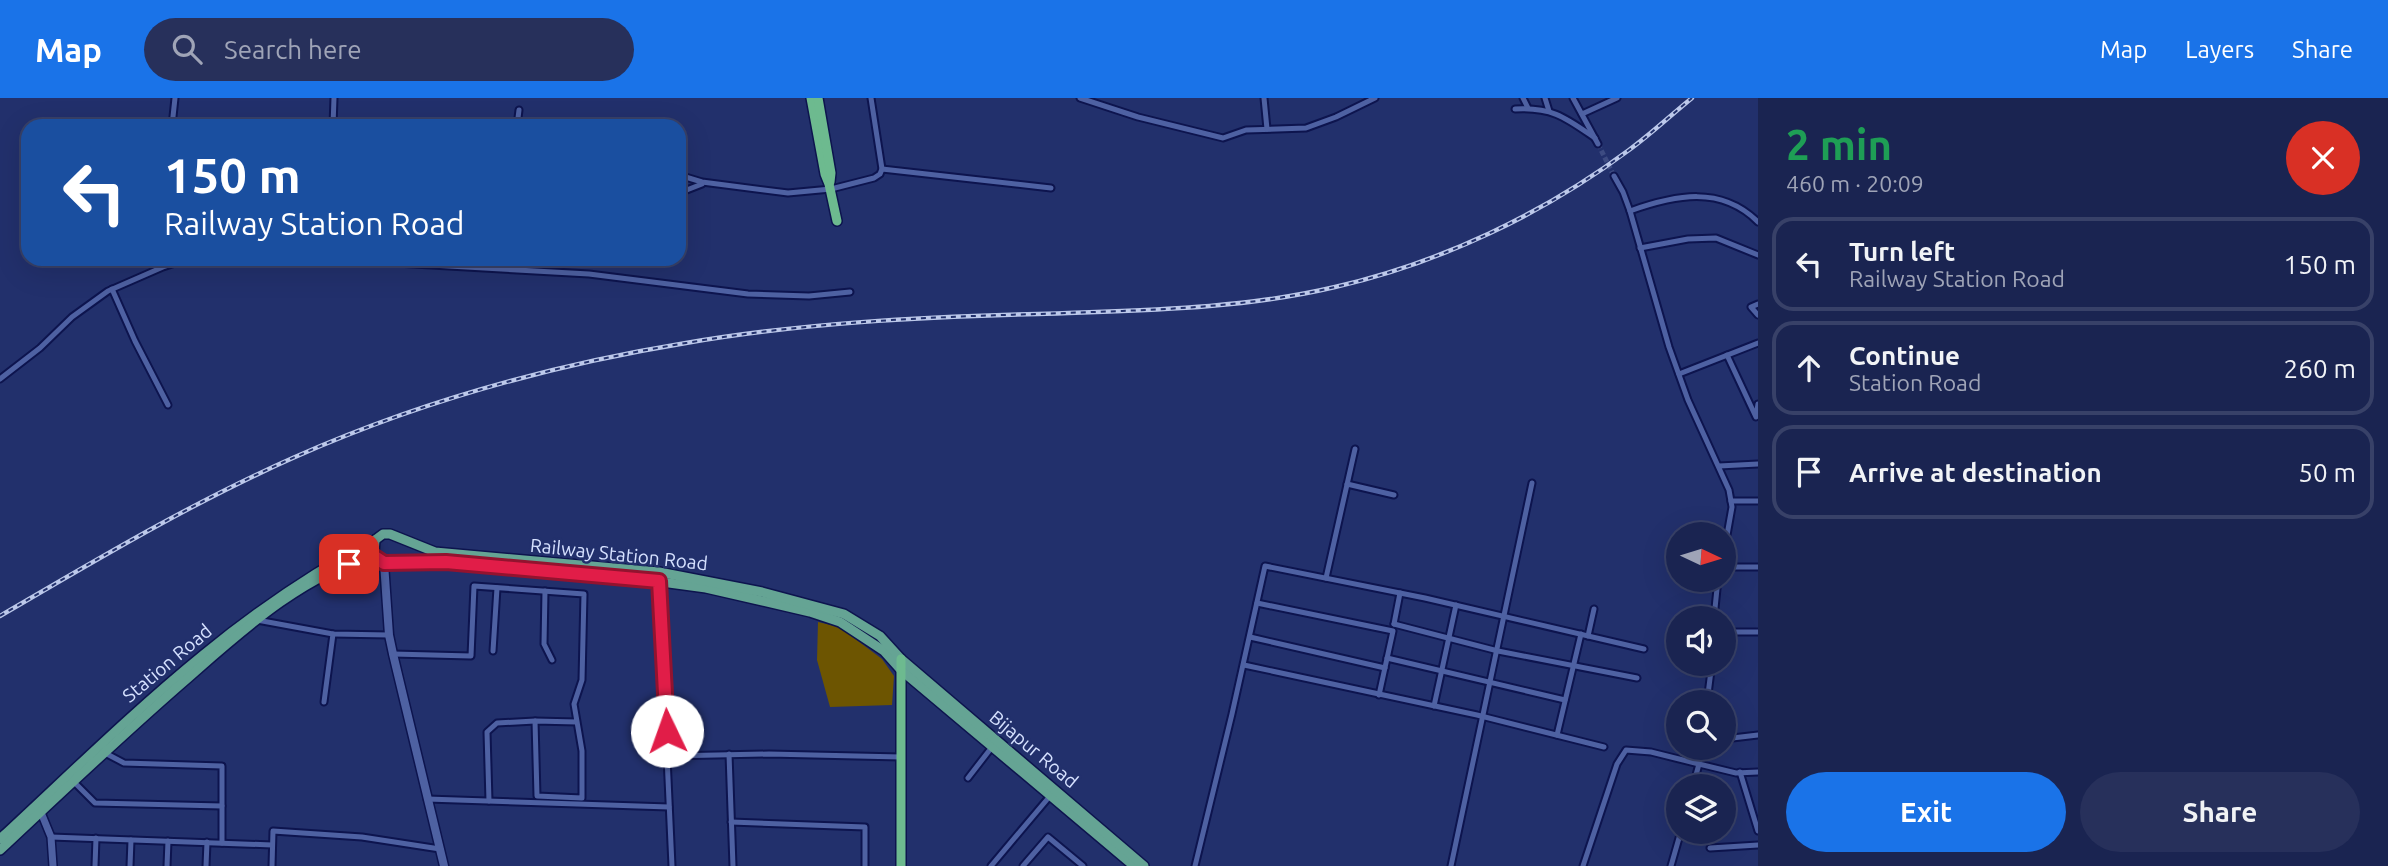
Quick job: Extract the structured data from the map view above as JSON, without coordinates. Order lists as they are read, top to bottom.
{
  "streets": {
    "main road": ["Railway Station Road", "Station Road", "Bijapur Road"]
  },
  "crossings": [
    ["Railway Station Road", "Station Road"],
    ["Railway Station Road", "Bijapur Road"]
  ],
  "north": "right",
  "page": {
    "header": "Map",
    "search": "Search here",
    "nav": ["Map", "Layers", "Share"],
    "heading": ["2 min", "460 m · 20:09"],
    "turn": ["150 m", "Railway Station Road"],
    "list": [
      {
        "name": "Turn left",
        "note": "Railway Station Road",
        "value": "150 m"
      },
      {
        "name": "Continue",
        "note": "Station Road",
        "value": "260 m"
      },
      {
        "name": "Arrive at destination",
        "value": "50 m"
      }
    ],
    "buttons": ["Exit", "Share"]
  }
}
